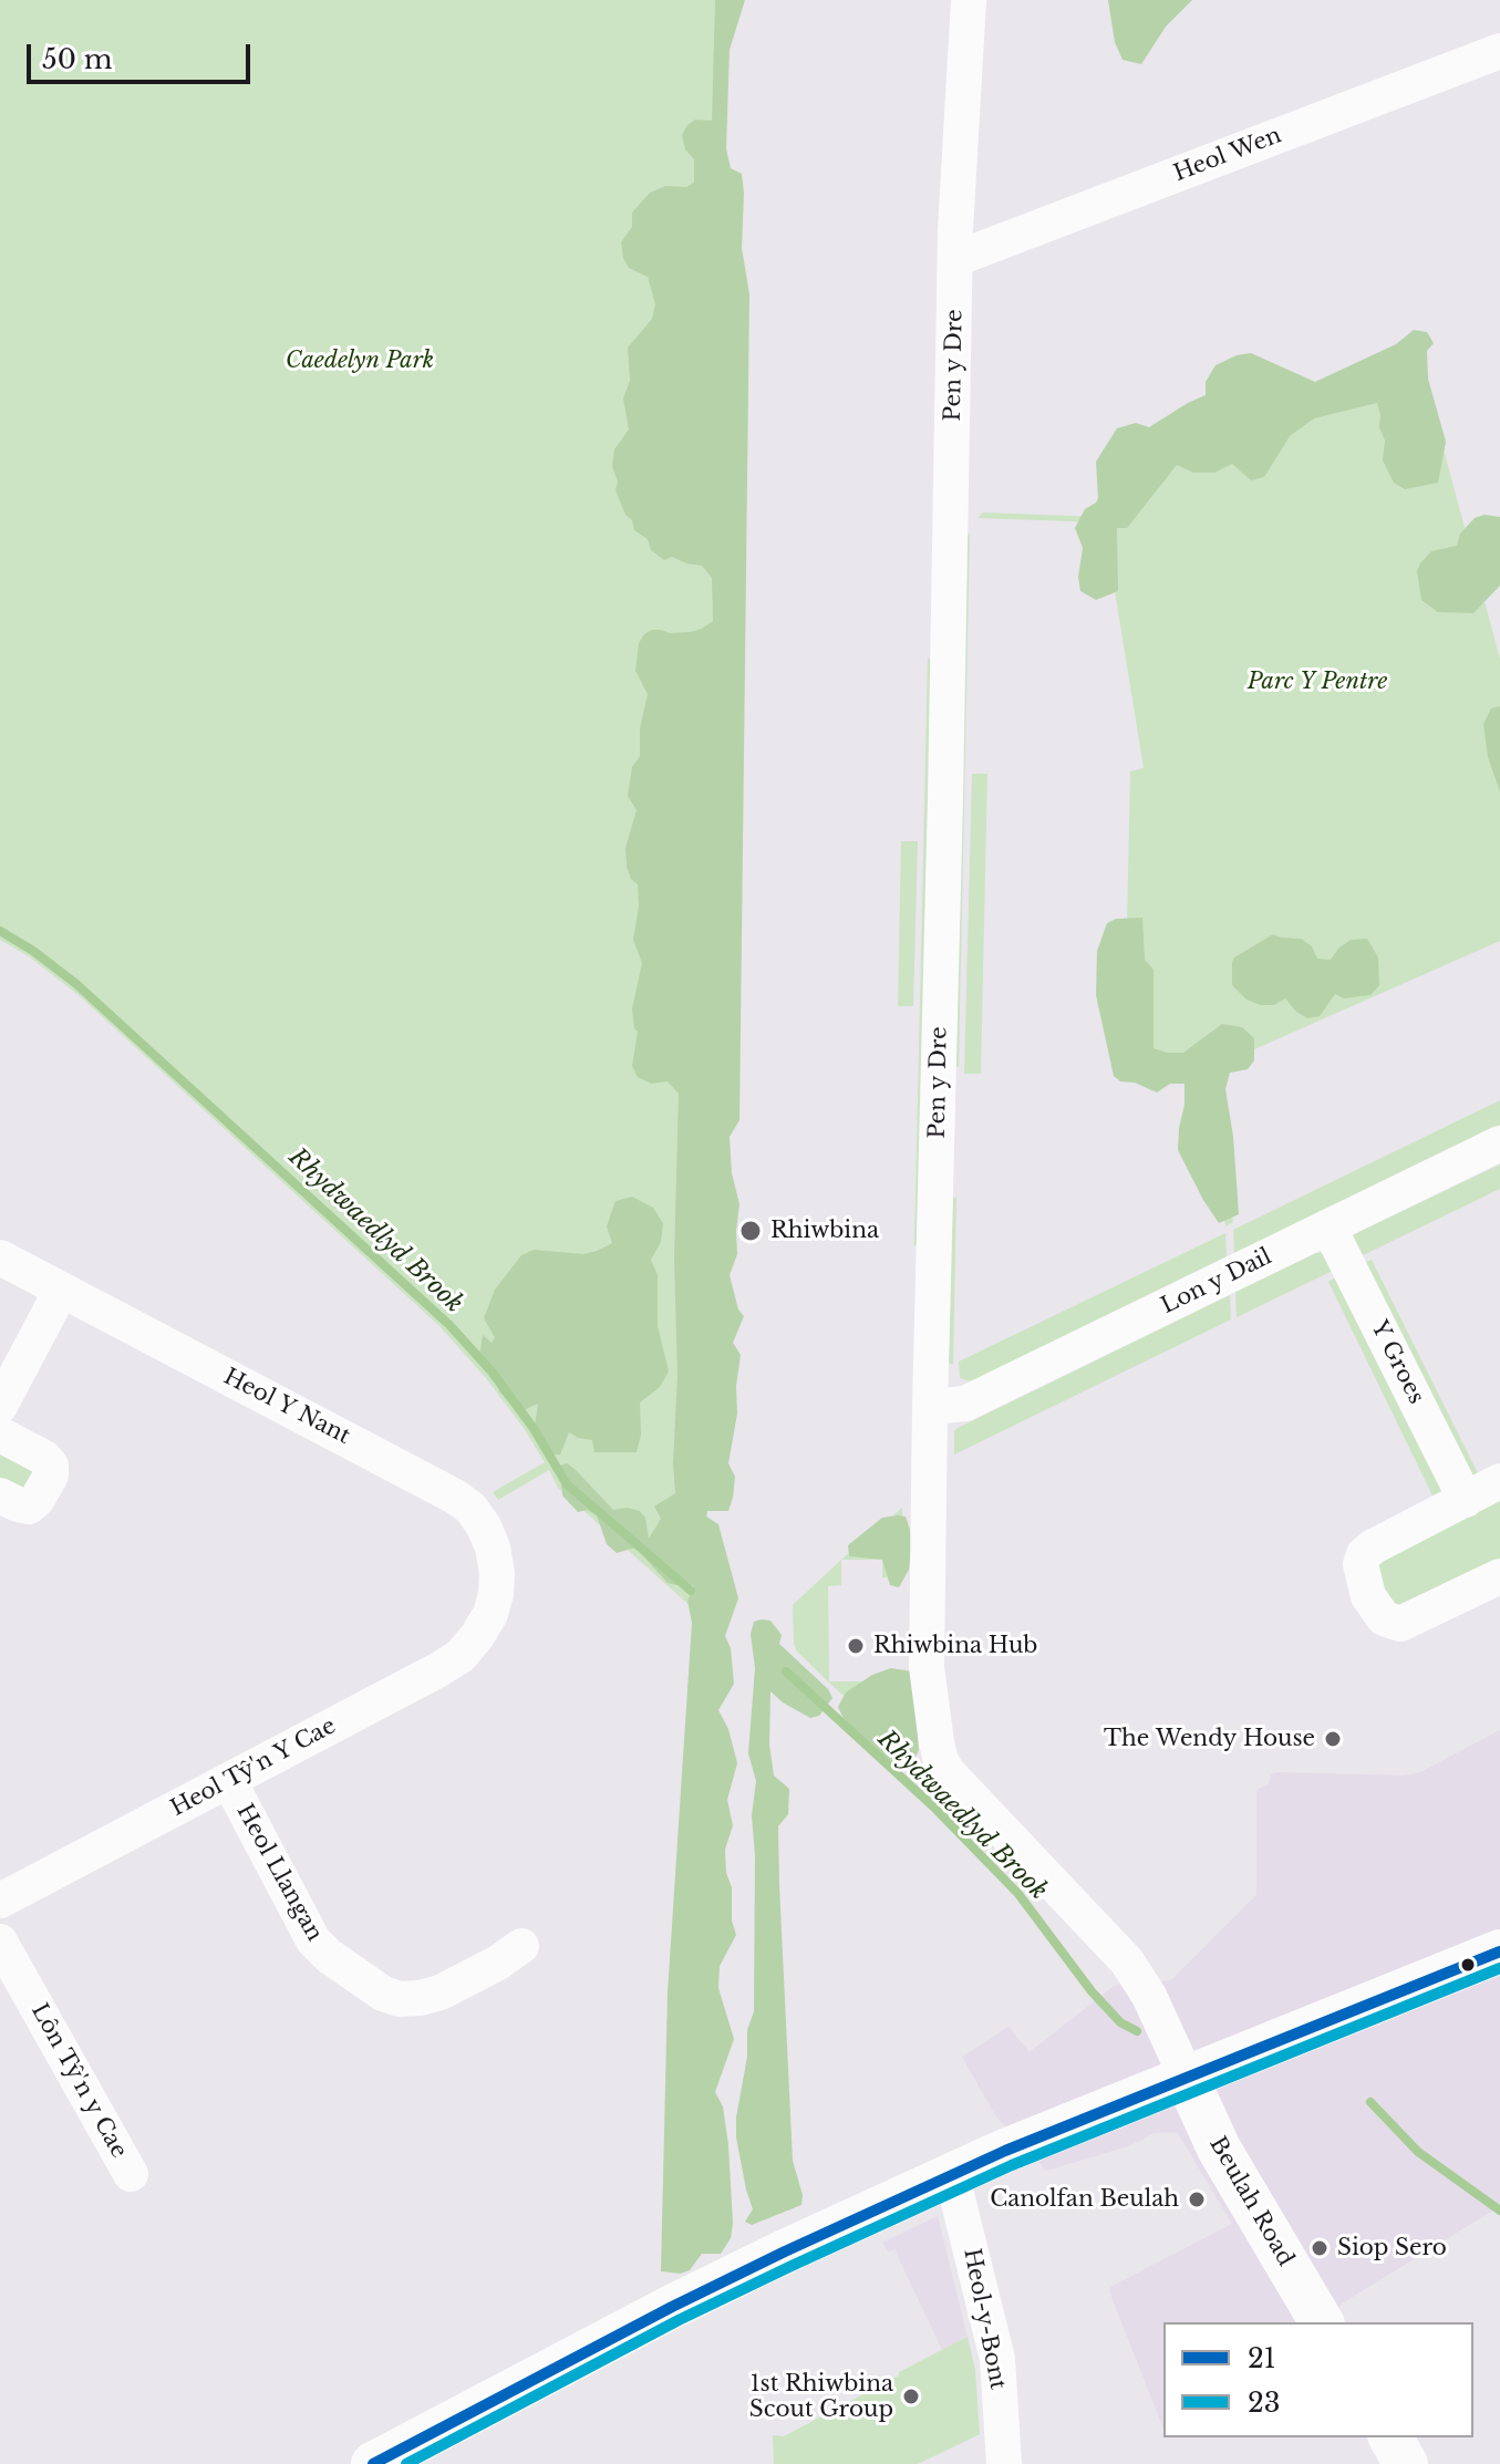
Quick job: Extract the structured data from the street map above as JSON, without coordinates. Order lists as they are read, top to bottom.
{
  "streets": {
    "street": [
      "Heol Wen",
      "Pen y Dre",
      "Lon y Dail",
      "Y Groes",
      "Heol Y Nant",
      "Heol Tŷ'n Y Cae",
      "Heol Llangan",
      "Lôn Tŷ'n y Cae",
      "Beulah Road",
      "Heol-y-Bont"
    ]
  },
  "crossings": [
    ["Heol Wen", "Pen y Dre"],
    ["Pen y Dre", "Lon y Dail"],
    ["Pen y Dre", "Beulah Road"],
    ["Lon y Dail", "Y Groes"],
    ["Heol Y Nant", "Heol Tŷ'n Y Cae"],
    ["Heol Tŷ'n Y Cae", "Heol Llangan"]
  ],
  "water": ["Rhydwaedlyd Brook"],
  "parks": ["Caedelyn Park", "Parc Y Pentre"],
  "places": [
    "Rhiwbina",
    "Rhiwbina Hub",
    "The Wendy House",
    "Canolfan Beulah",
    "Siop Sero",
    "1st Rhiwbina Scout Group"
  ],
  "lines": ["transit line 21", "transit line 23"],
  "legend": ["21", "23"],
  "scale_bar": "50 m"
}
